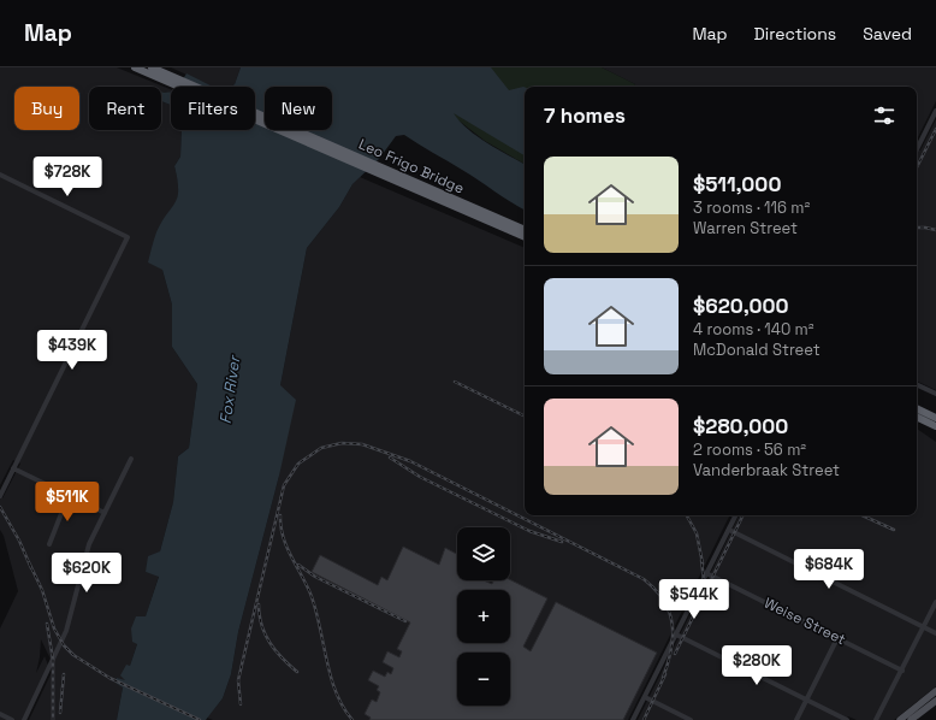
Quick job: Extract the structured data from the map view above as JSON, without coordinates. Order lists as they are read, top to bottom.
{
  "streets": {
    "highway": ["Leo Frigo Bridge"],
    "street": ["Weise Street"]
  },
  "water": ["Fox River"],
  "page": {
    "header": "Map",
    "nav": ["Map", "Directions", "Saved"],
    "chip": [
      "Buy",
      "Rent",
      "Filters",
      "New"
    ],
    "heading": "7 homes",
    "list": [
      {
        "name": "$511,000",
        "note": "3 rooms · 116 m² · Warren Street"
      },
      {
        "name": "$620,000",
        "note": "4 rooms · 140 m² · McDonald Street"
      },
      {
        "name": "$280,000",
        "note": "2 rooms · 56 m² · Vanderbraak Street"
      }
    ],
    "price": [
      "$728K",
      "$439K",
      "$511K",
      "$684K",
      "$620K",
      "$544K",
      "$280K"
    ],
    "map_buttons": ["+", "−"]
  }
}
